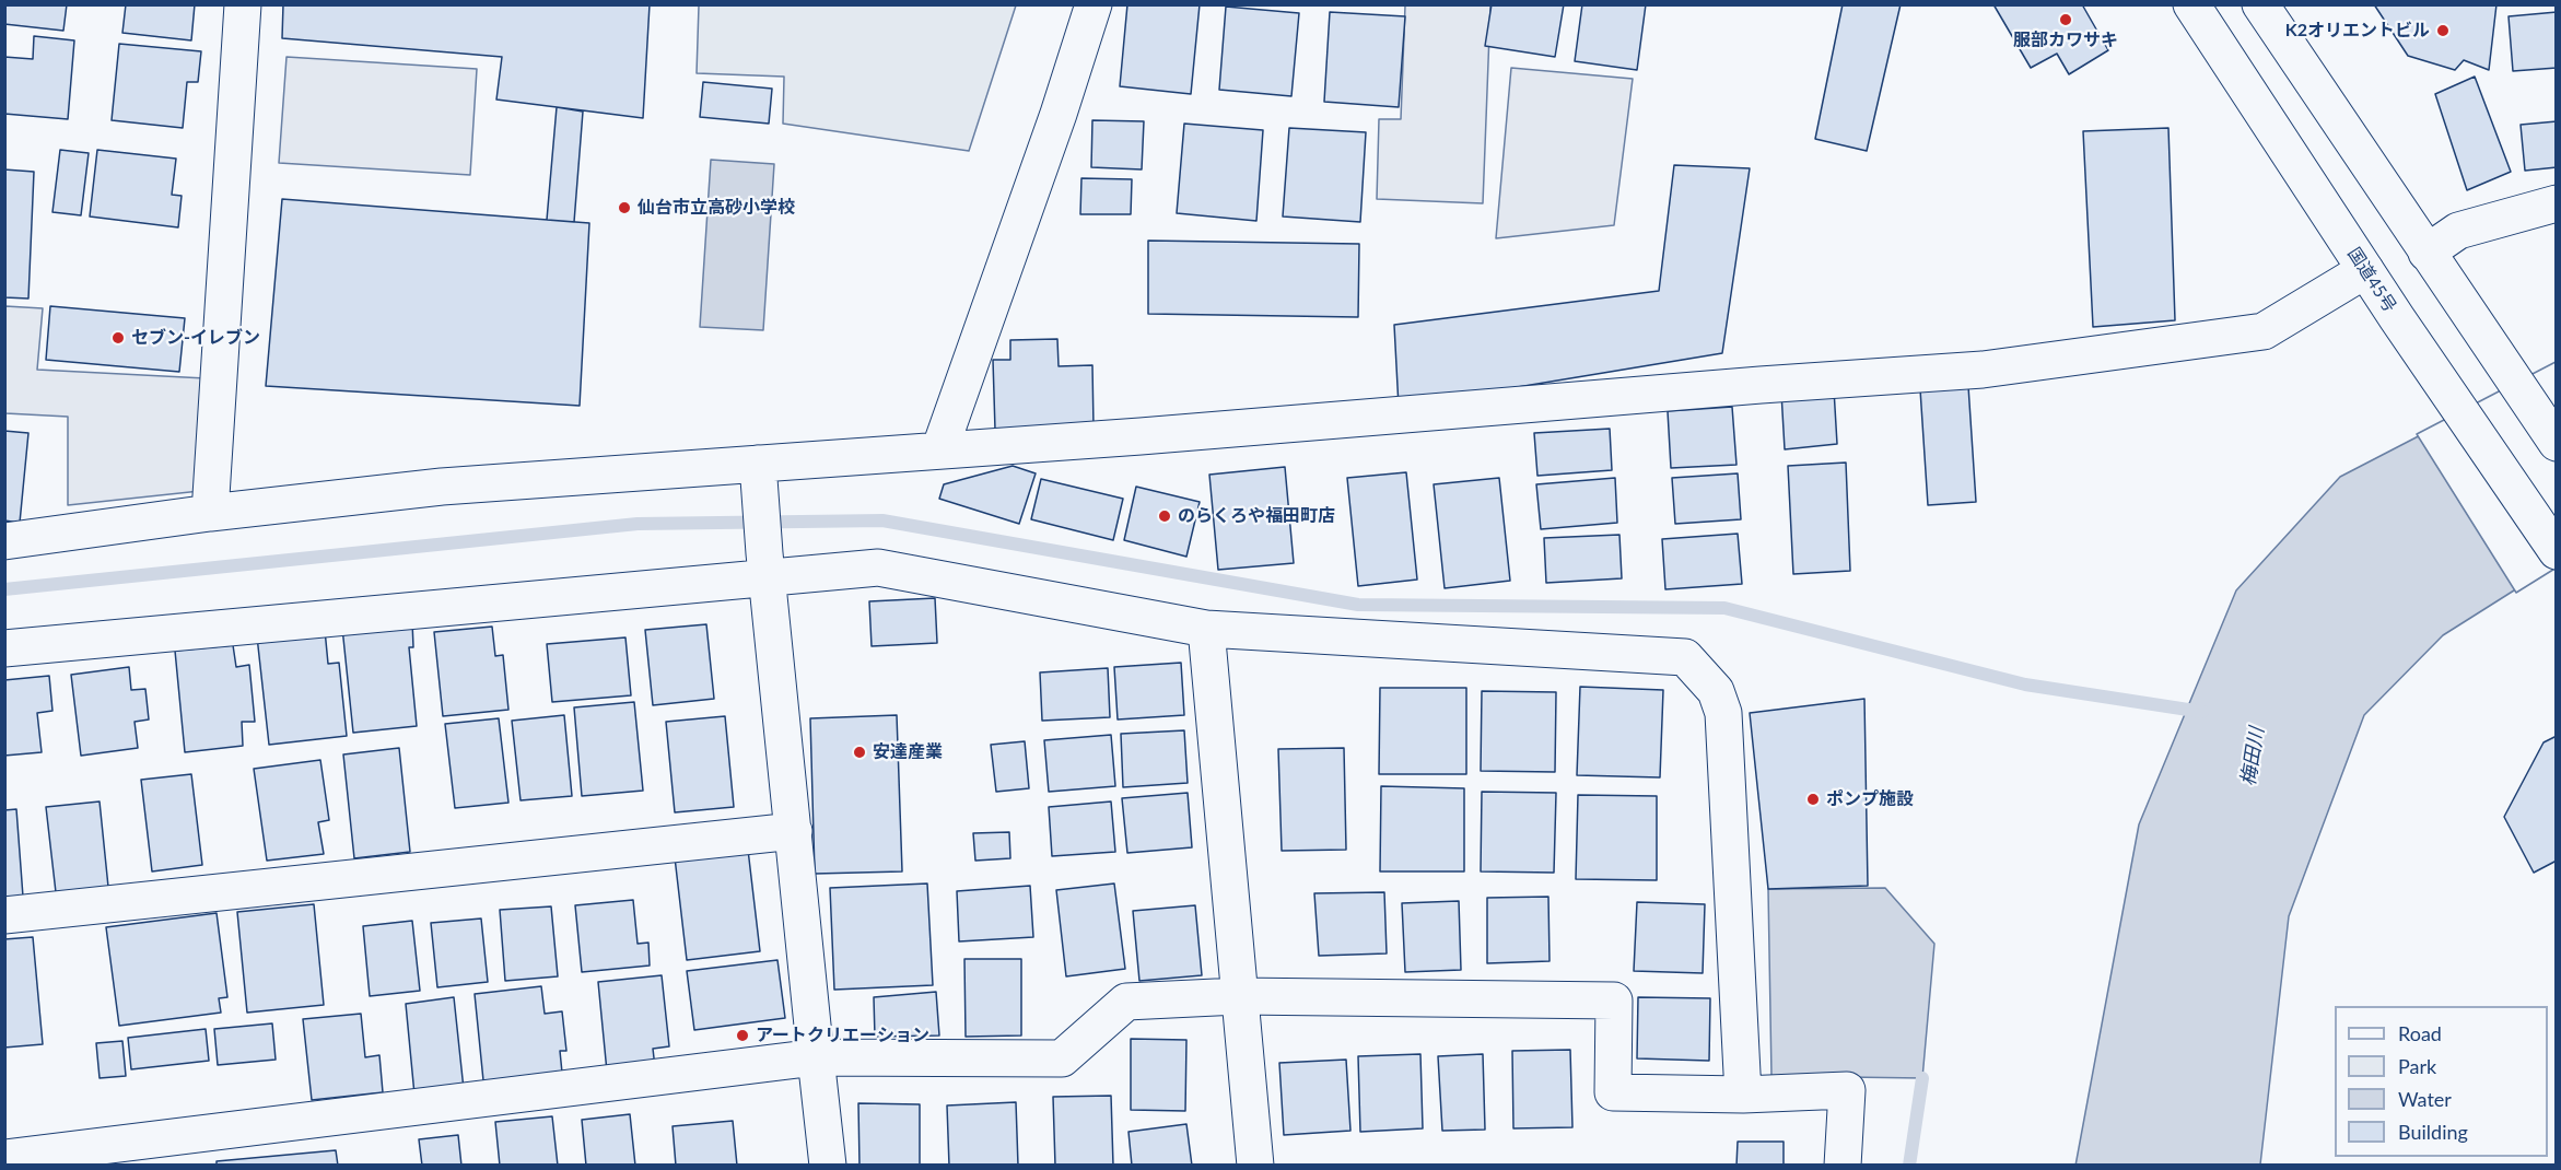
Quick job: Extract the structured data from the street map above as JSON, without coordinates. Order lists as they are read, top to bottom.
{
  "streets": {
    "main road": ["国道45号"]
  },
  "water": ["梅田川"],
  "places": [
    "服部カワサキ",
    "K2オリエントビル",
    "仙台市立高砂小学校",
    "セブン-イレブン",
    "のらくろや福田町店",
    "安達産業",
    "ポンプ施設",
    "アートクリエーション"
  ],
  "legend": [
    "Road",
    "Park",
    "Water",
    "Building"
  ]
}
